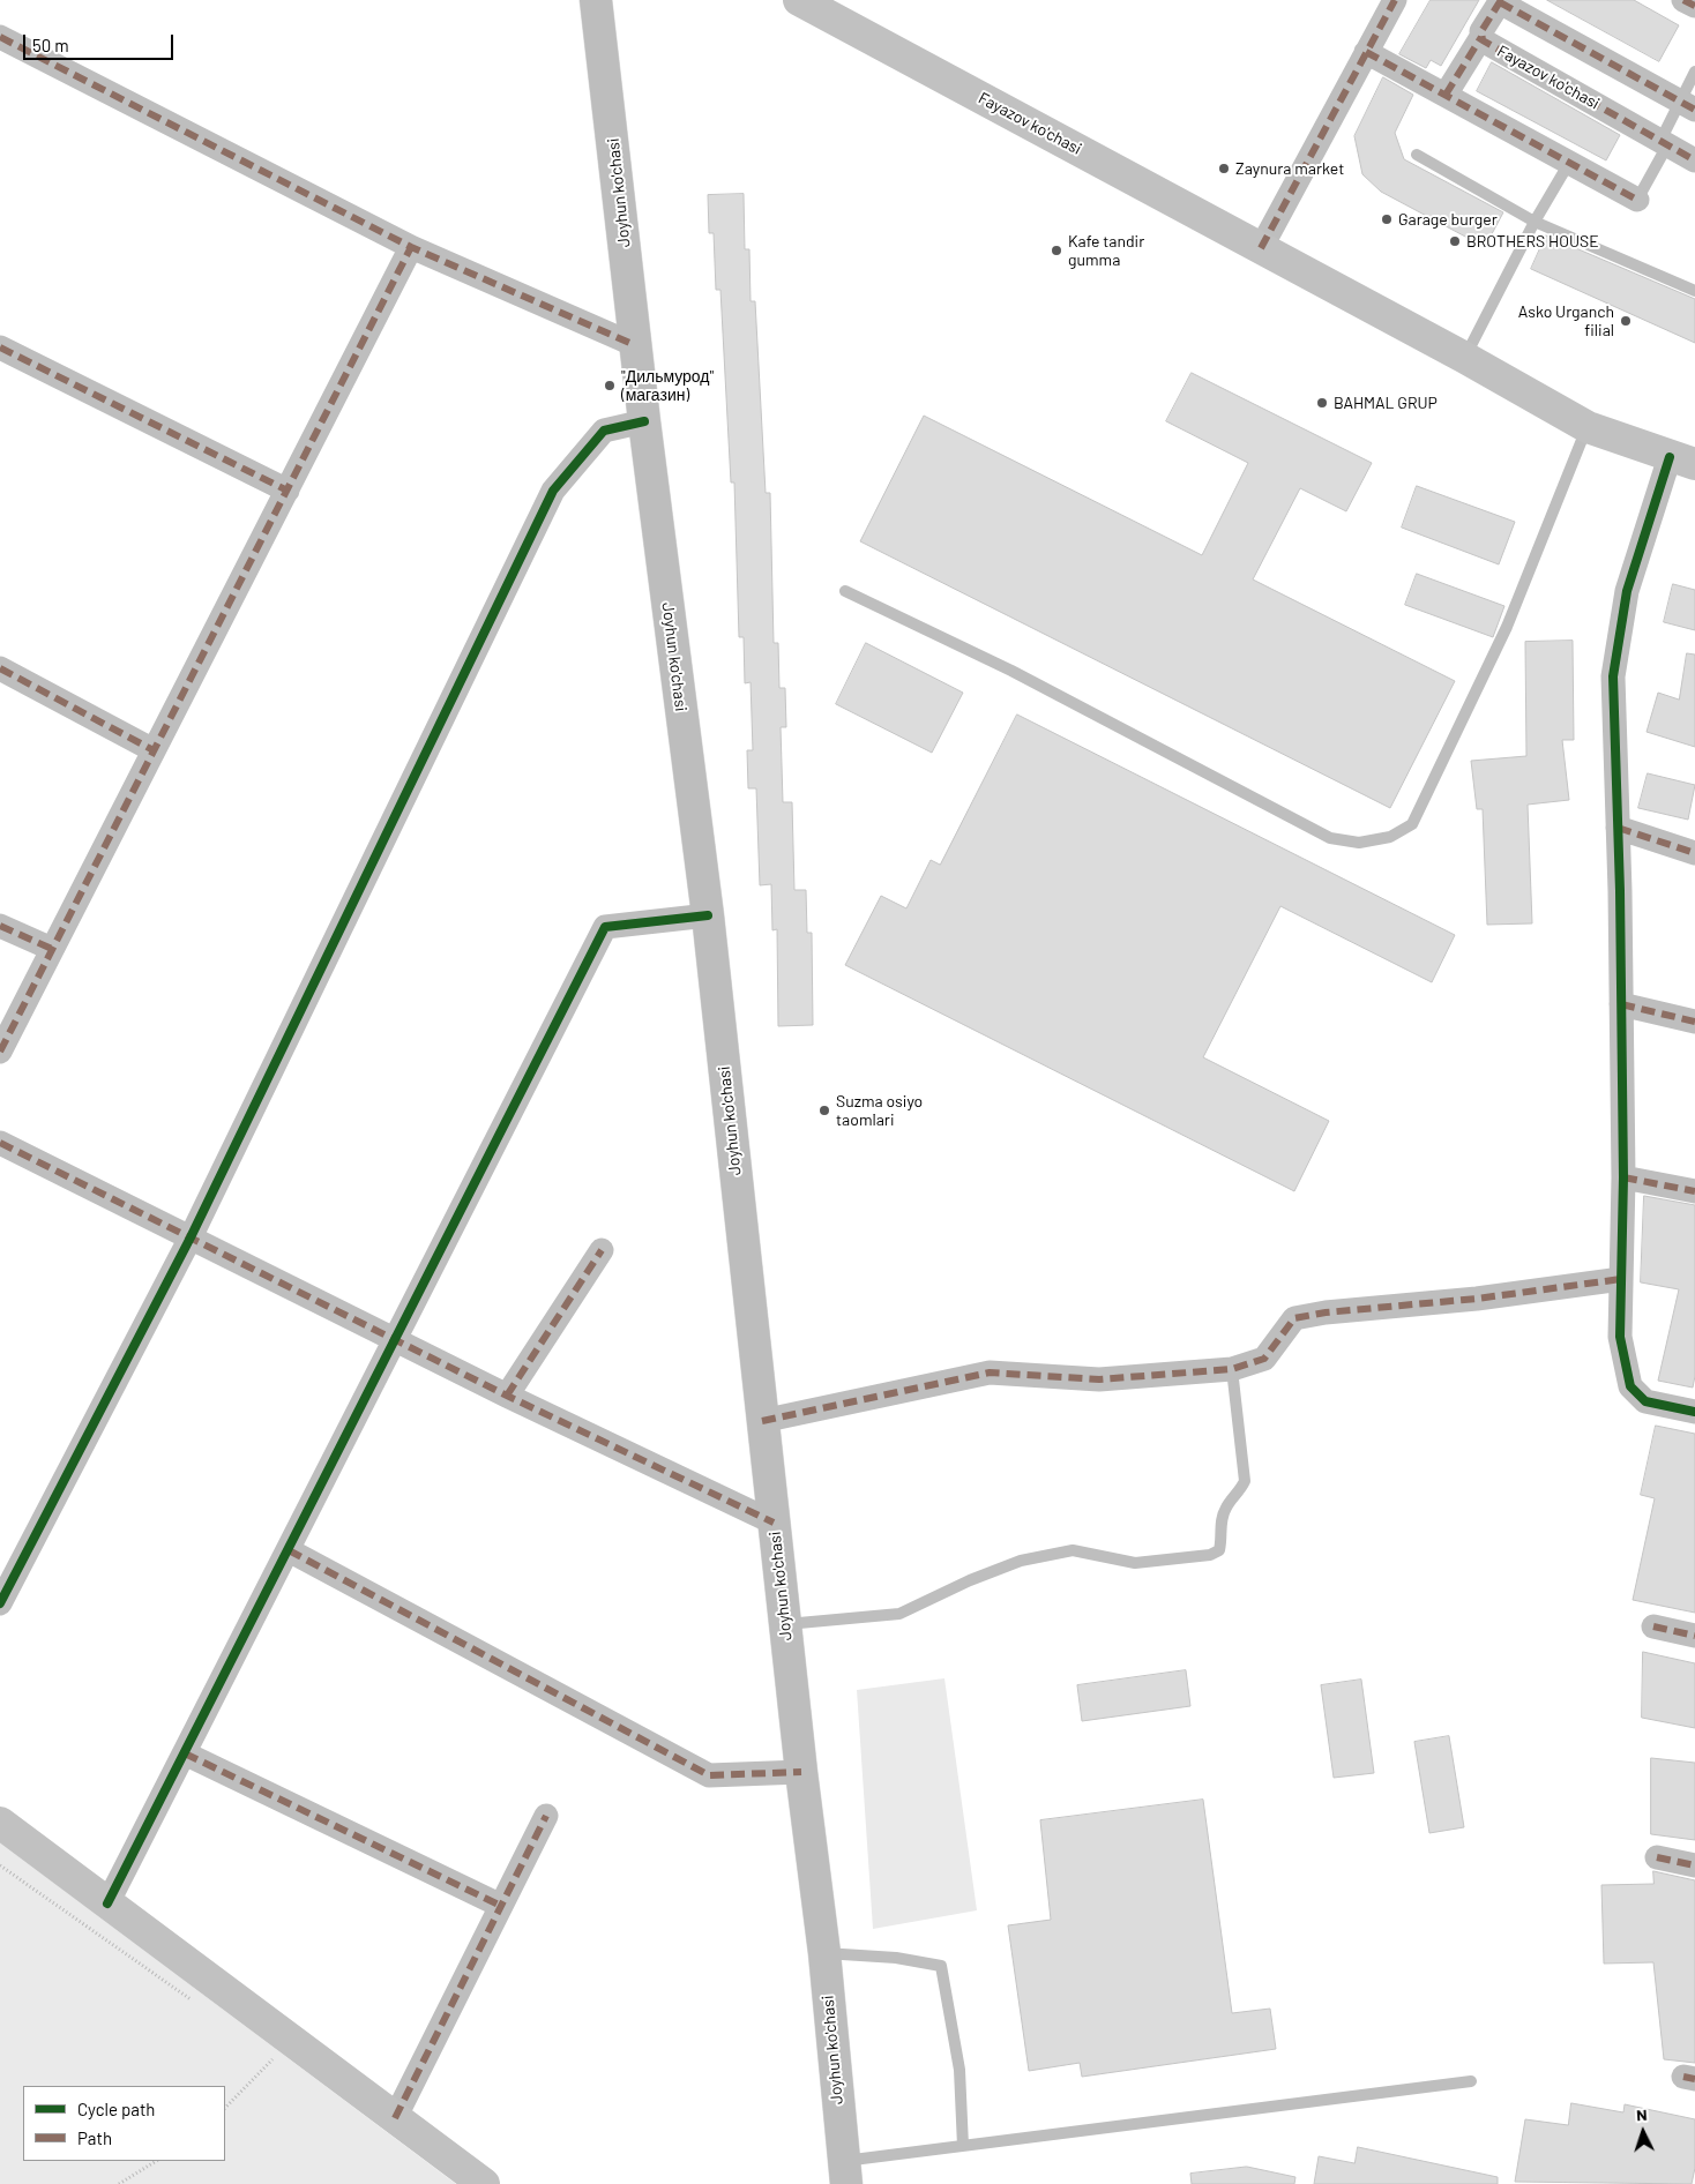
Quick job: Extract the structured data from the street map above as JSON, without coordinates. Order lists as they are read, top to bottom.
{
  "streets": {
    "main road": ["Fayazov ko'chasi", "Joyhun ko'chasi"]
  },
  "places": [
    "Zaynura market",
    "Garage burger",
    "BROTHERS HOUSE",
    "Kafe tandir gumma",
    "Asko Urganch filial",
    "\"Дильмурод\" (магазин)",
    "BAHMAL GRUP",
    "Suzma osiyo taomlari"
  ],
  "legend": ["Cycle path", "Path"],
  "scale_bar": "50 m",
  "north": "top"
}
